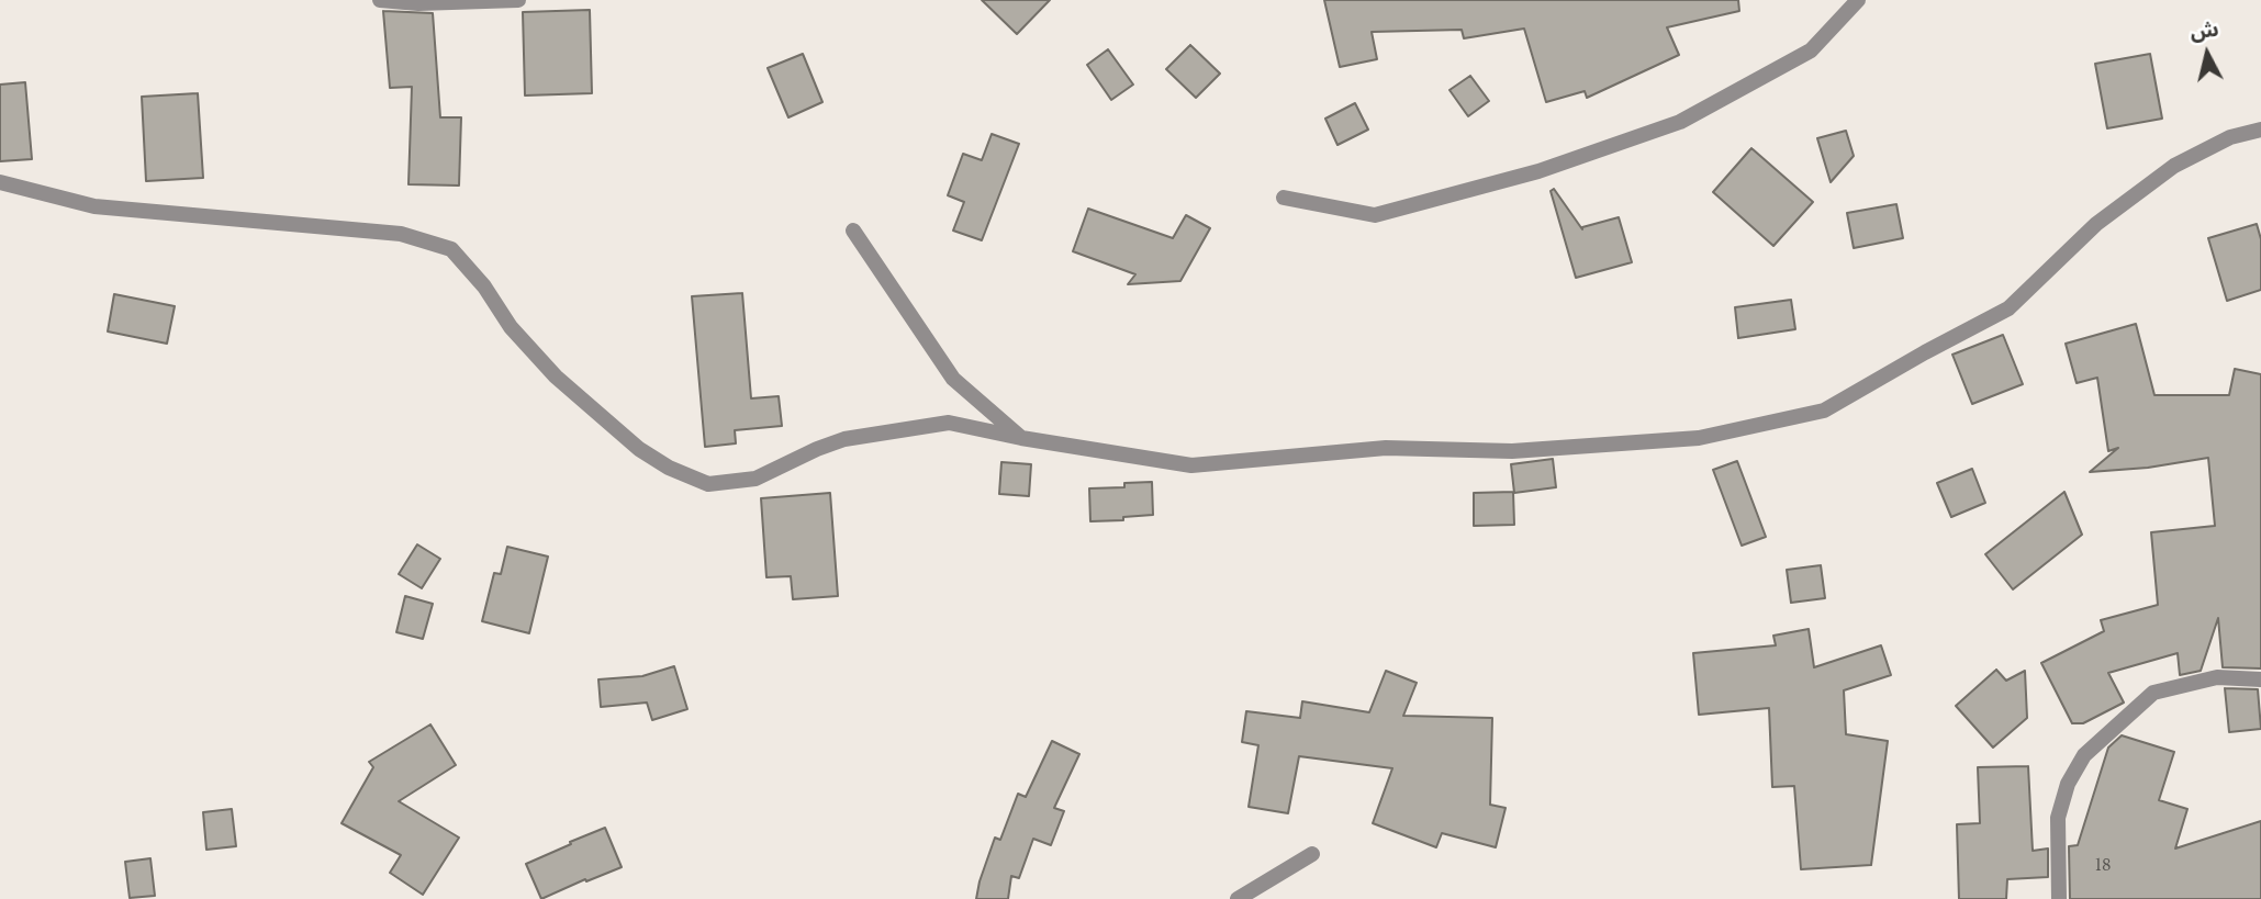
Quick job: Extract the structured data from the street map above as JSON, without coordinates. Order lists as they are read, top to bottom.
{
  "house_numbers": ["18"],
  "north": "top"
}
